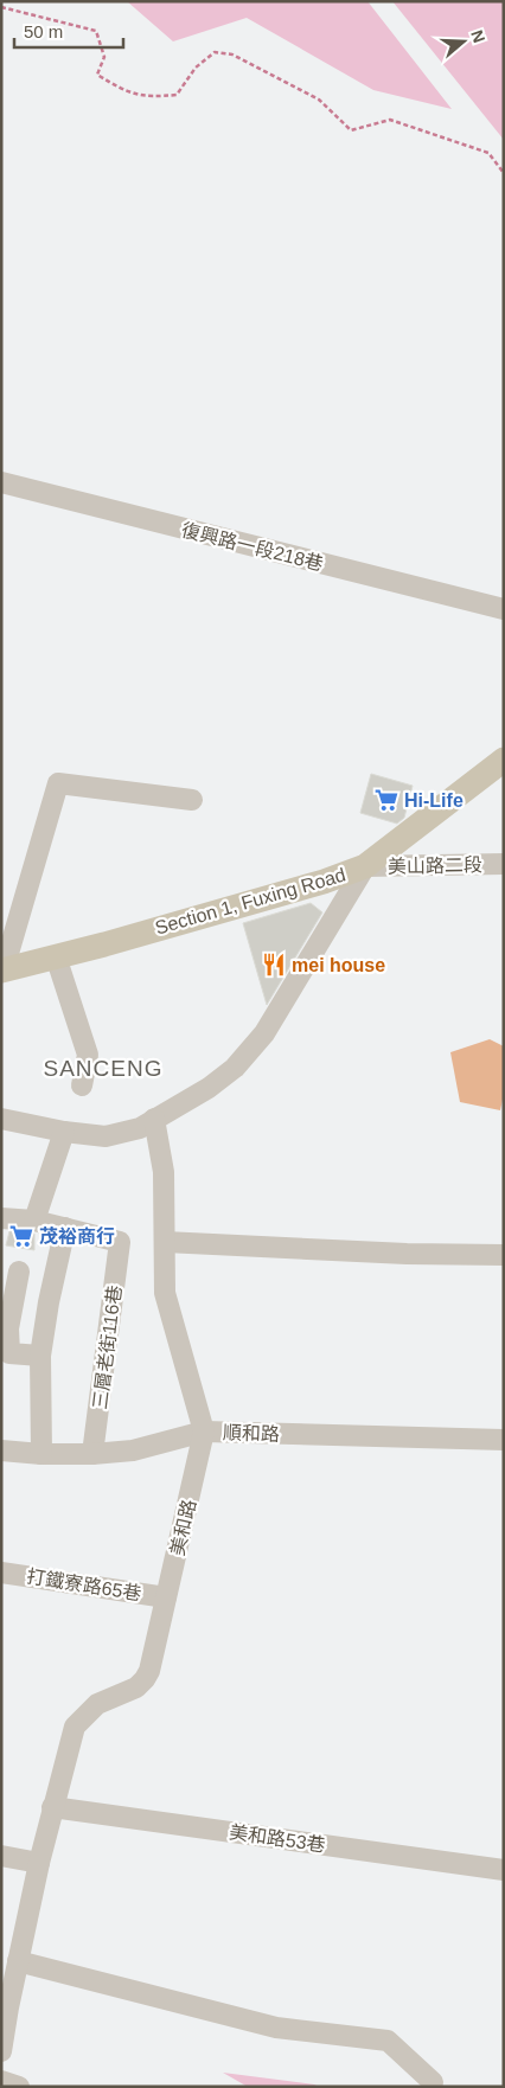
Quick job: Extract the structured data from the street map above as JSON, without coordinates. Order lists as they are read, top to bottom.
{
  "streets": {
    "main road": ["Section 1, Fuxing Road"],
    "street": [
      "復興路一段218巷",
      "美山路二段",
      "三層老街116巷",
      "順和路",
      "美和路",
      "打鐵寮路65巷",
      "美和路53巷"
    ]
  },
  "crossings": [
    ["美山路二段", "Section 1, Fuxing Road"],
    ["三層老街116巷", "順和路"],
    ["順和路", "美和路"],
    ["美和路", "打鐵寮路65巷"],
    ["美和路", "美和路53巷"]
  ],
  "districts": ["SANCENG"],
  "places": {
    "supermarket": ["Hi-Life", "茂裕商行"],
    "restaurant": ["mei house"]
  },
  "scale_bar": "50 m",
  "north": "right"
}
